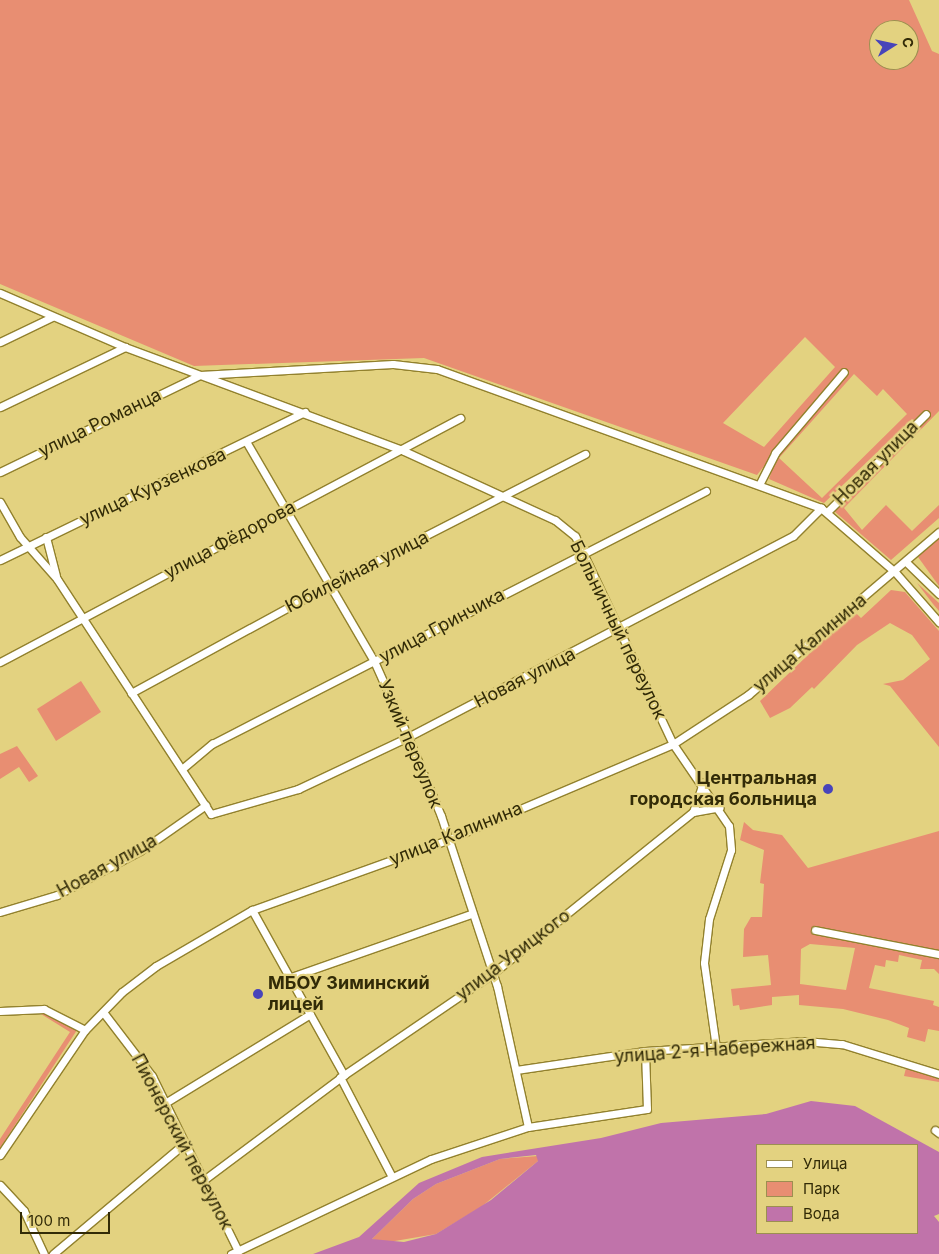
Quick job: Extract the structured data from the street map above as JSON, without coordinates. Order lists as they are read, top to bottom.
{
  "streets": {
    "street": [
      "улица Романца",
      "Новая улица",
      "улица Курзенкова",
      "улица Фёдорова",
      "Юбилейная улица",
      "улица Гринчика",
      "Больничный переулок",
      "улица Калинина",
      "Узкий переулок",
      "улица Урицкого",
      "улица 2-я Набережная",
      "Пионерский переулок"
    ]
  },
  "crossings": [
    ["улица Романца", "Больничный переулок"],
    ["Новая улица", "Больничный переулок"],
    ["Новая улица", "Узкий переулок"],
    ["улица Курзенкова", "Больничный переулок"],
    ["улица Курзенкова", "Узкий переулок"],
    ["улица Фёдорова", "Больничный переулок"],
    ["улица Фёдорова", "Узкий переулок"],
    ["Юбилейная улица", "Больничный переулок"],
    ["Юбилейная улица", "Узкий переулок"],
    ["улица Гринчика", "Больничный переулок"],
    ["улица Гринчика", "Узкий переулок"],
    ["Больничный переулок", "улица Калинина"],
    ["Больничный переулок", "улица 2-я Набережная"],
    ["улица Калинина", "Узкий переулок"],
    ["улица Калинина", "Пионерский переулок"],
    ["Узкий переулок", "улица Урицкого"],
    ["Узкий переулок", "улица 2-я Набережная"],
    ["улица Урицкого", "Пионерский переулок"]
  ],
  "places": ["Центральная городская больница", "МБОУ Зиминский лицей"],
  "legend": ["Улица", "Парк", "Вода"],
  "scale_bar": "100 m",
  "north": "right"
}
